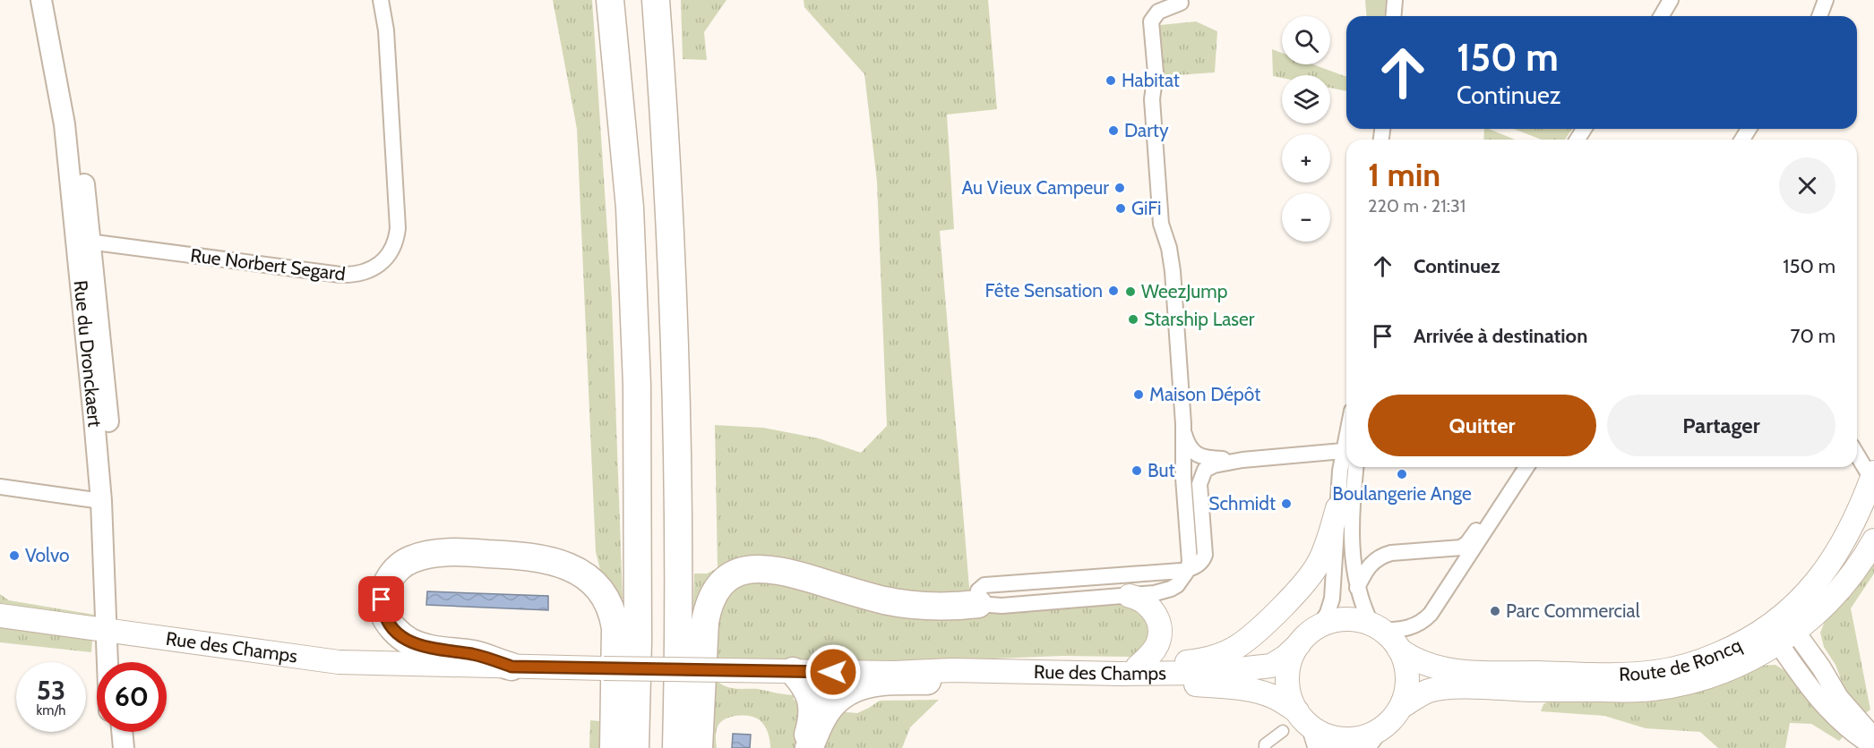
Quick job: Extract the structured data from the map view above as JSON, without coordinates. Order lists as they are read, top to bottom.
{
  "streets": {
    "main road": ["Rue du Dronckaert", "Rue des Champs", "Route de Roncq"],
    "street": ["Rue Norbert Segard"]
  },
  "crossings": [
    ["Rue Norbert Segard", "Rue du Dronckaert"],
    ["Rue du Dronckaert", "Rue des Champs"],
    ["Rue des Champs", "Route de Roncq"]
  ],
  "places": [
    "Habitat",
    "Darty",
    "Au Vieux Campeur",
    "GiFi",
    "Fête Sensation",
    "WeezJump",
    "Starship Laser",
    "Maison Dépôt",
    "But",
    "Boulangerie Ange",
    "Schmidt",
    "Volvo",
    "Parc Commercial"
  ],
  "page": {
    "map_buttons": ["+", "−"],
    "turn": ["150 m", "Continuez"],
    "heading": ["1 min", "220 m · 21:31"],
    "list": [
      {
        "name": "Continuez",
        "value": "150 m"
      },
      {
        "name": "Arrivée à destination",
        "value": "70 m"
      }
    ],
    "buttons": ["Quitter", "Partager"],
    "speed": "53 km/h",
    "limit": "60"
  }
}
